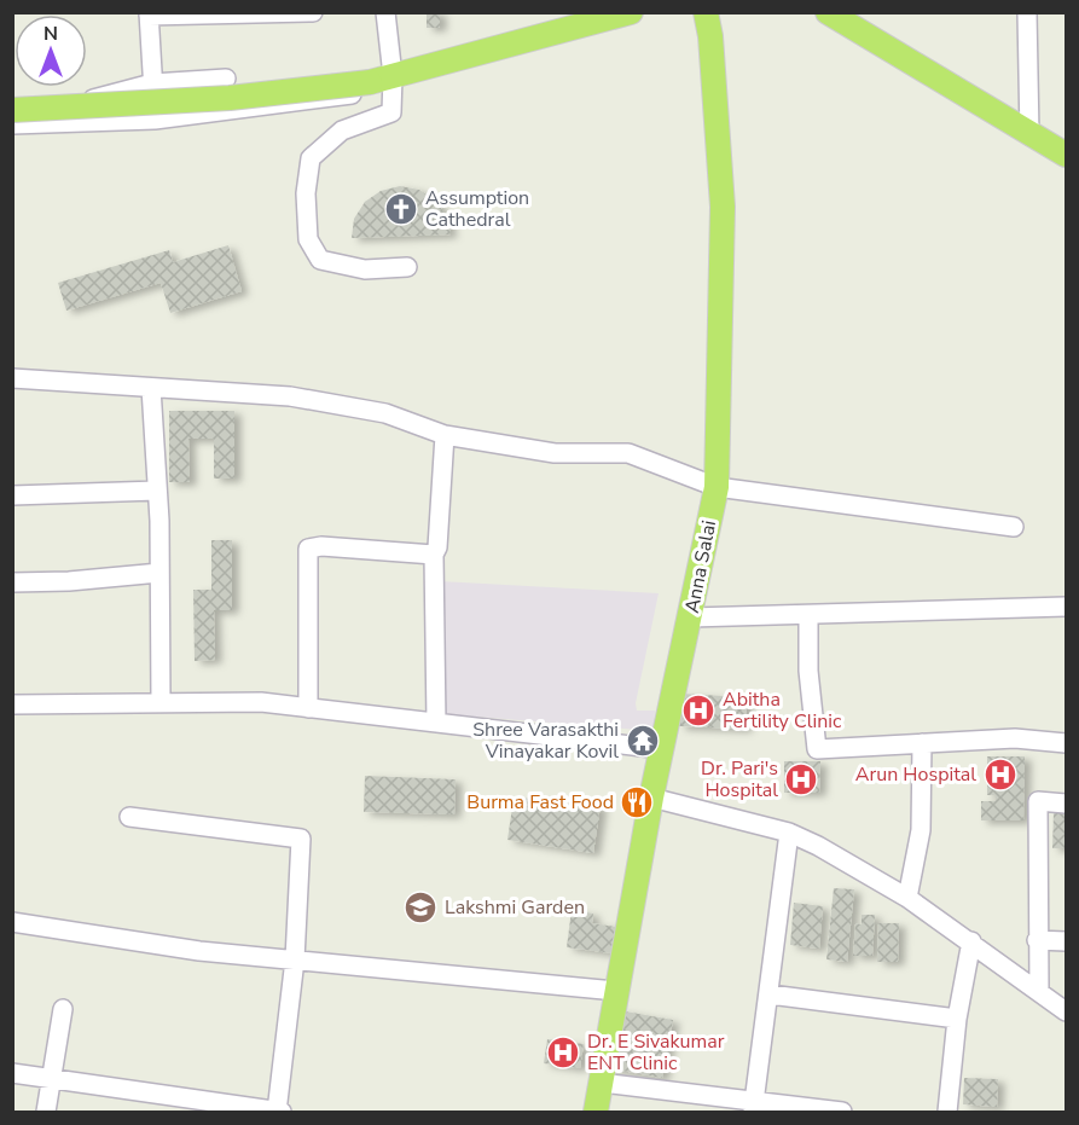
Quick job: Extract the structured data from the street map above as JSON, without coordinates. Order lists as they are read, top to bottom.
{
  "streets": {
    "main road": ["Anna Salai"]
  },
  "places": {
    "church": ["Assumption Cathedral"],
    "hospital": [
      "Abitha Fertility Clinic",
      "Arun Hospital",
      "Dr. Pari's Hospital",
      "Dr. E Sivakumar ENT Clinic"
    ],
    "temple": ["Shree Varasakthi Vinayakar Kovil"],
    "restaurant": ["Burma Fast Food"],
    "school or university": ["Lakshmi Garden"]
  },
  "north": "top"
}
